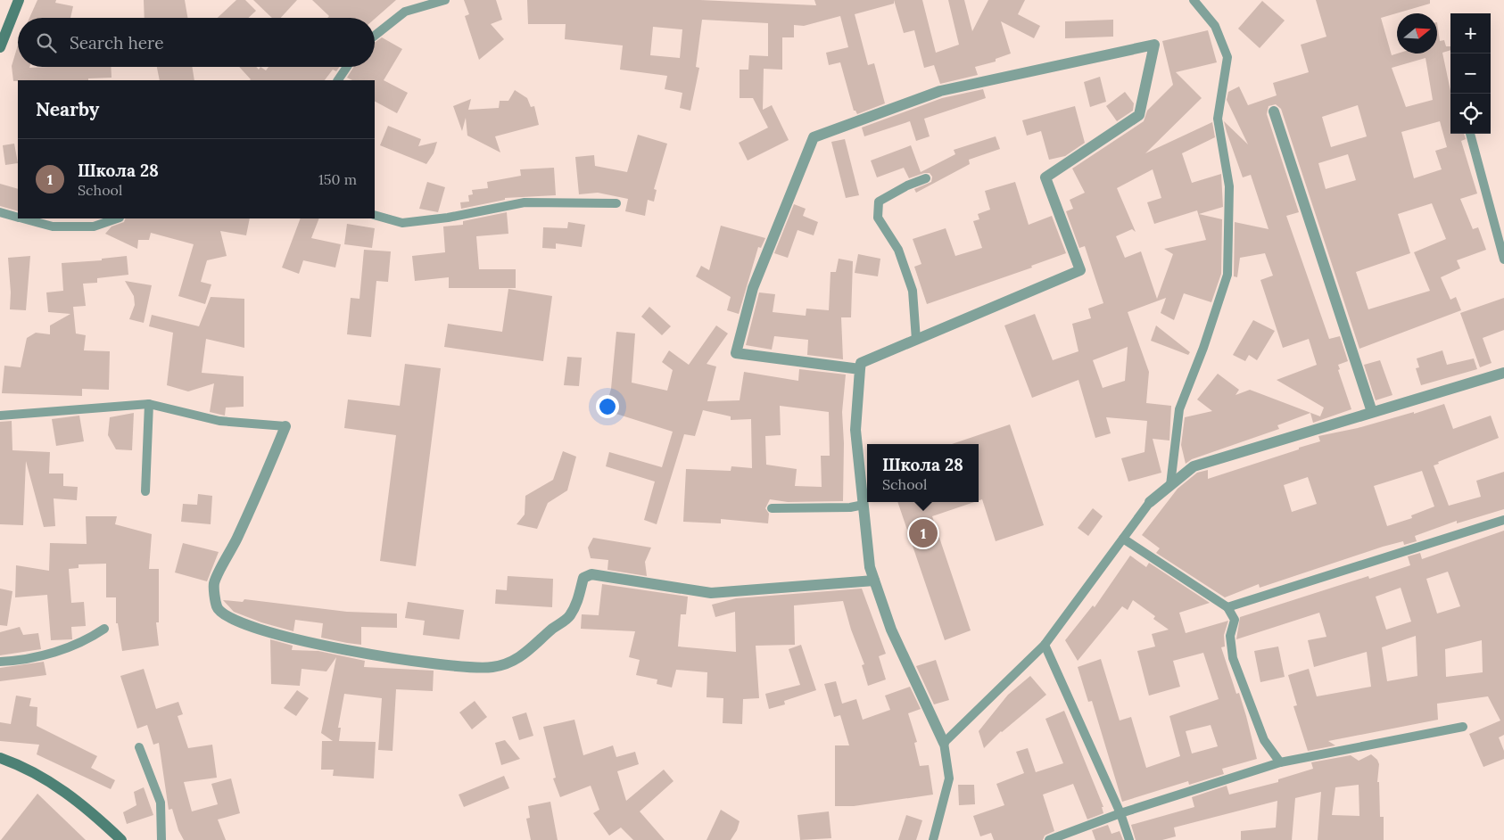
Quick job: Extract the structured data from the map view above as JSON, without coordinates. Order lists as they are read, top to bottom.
{
  "north": "right",
  "page": {
    "map_buttons": ["+", "−"],
    "search": "Search here",
    "heading": "Nearby",
    "list": [
      {
        "mark": "1",
        "name": "Школа 28",
        "note": "School",
        "value": "150 m"
      }
    ],
    "popup": ["Школа 28", "School"],
    "pins": "1"
  }
}
